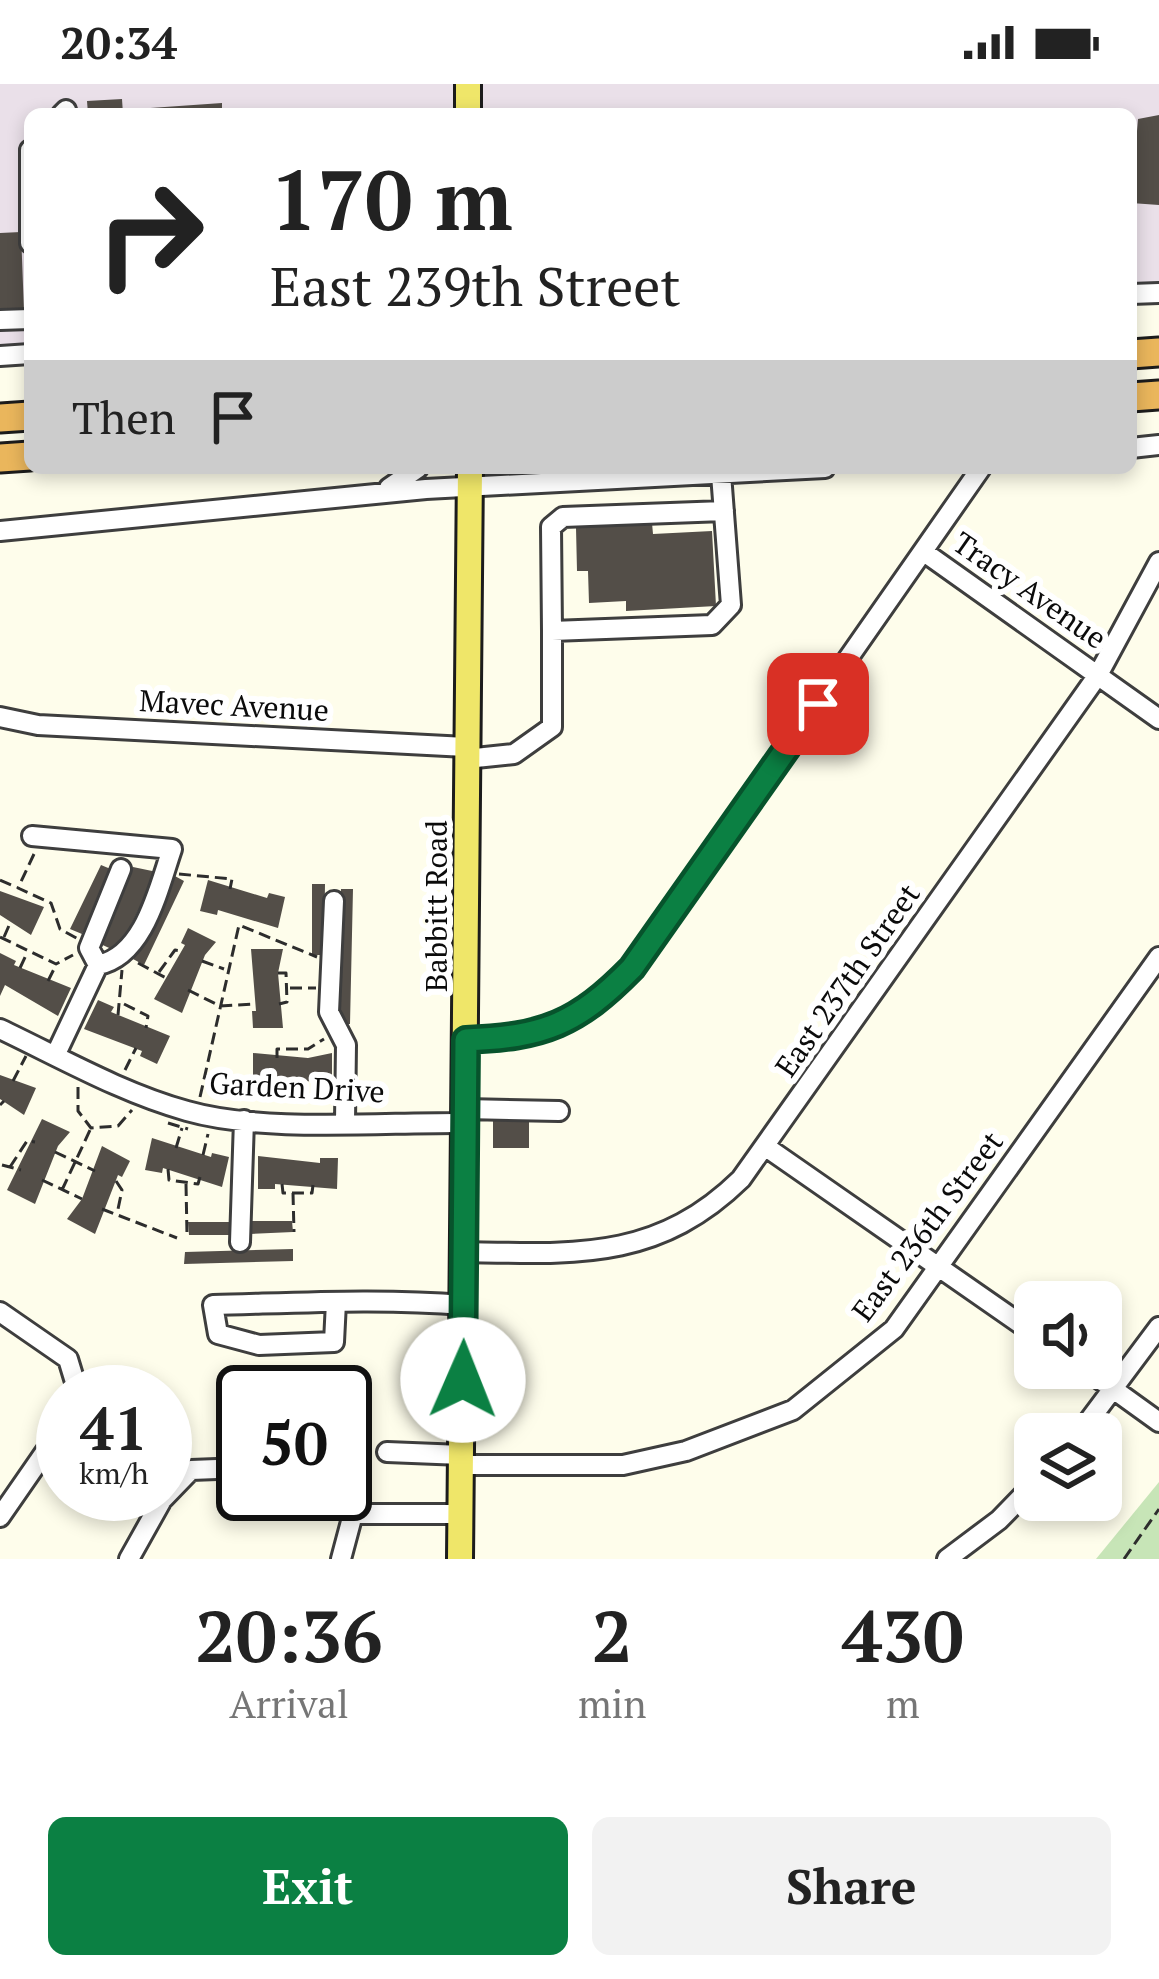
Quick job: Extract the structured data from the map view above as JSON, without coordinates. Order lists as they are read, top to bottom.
{
  "streets": {
    "main road": ["Babbitt Road"],
    "street": [
      "Tracy Avenue",
      "Mavec Avenue",
      "East 237th Street",
      "Garden Drive",
      "East 236th Street"
    ]
  },
  "crossings": [
    ["Tracy Avenue", "East 237th Street"],
    ["Mavec Avenue", "Babbitt Road"],
    ["Babbitt Road", "East 237th Street"],
    ["Babbitt Road", "Garden Drive"],
    ["Babbitt Road", "East 236th Street"]
  ],
  "page": {
    "status": "20:34",
    "turn": ["170 m", "East 239th Street"],
    "then": "Then",
    "speed": "41 km/h",
    "limit": "50",
    "eta": [
      "20:36",
      "Arrival",
      "2",
      "min",
      "430",
      "m"
    ],
    "buttons": ["Exit", "Share"]
  }
}
